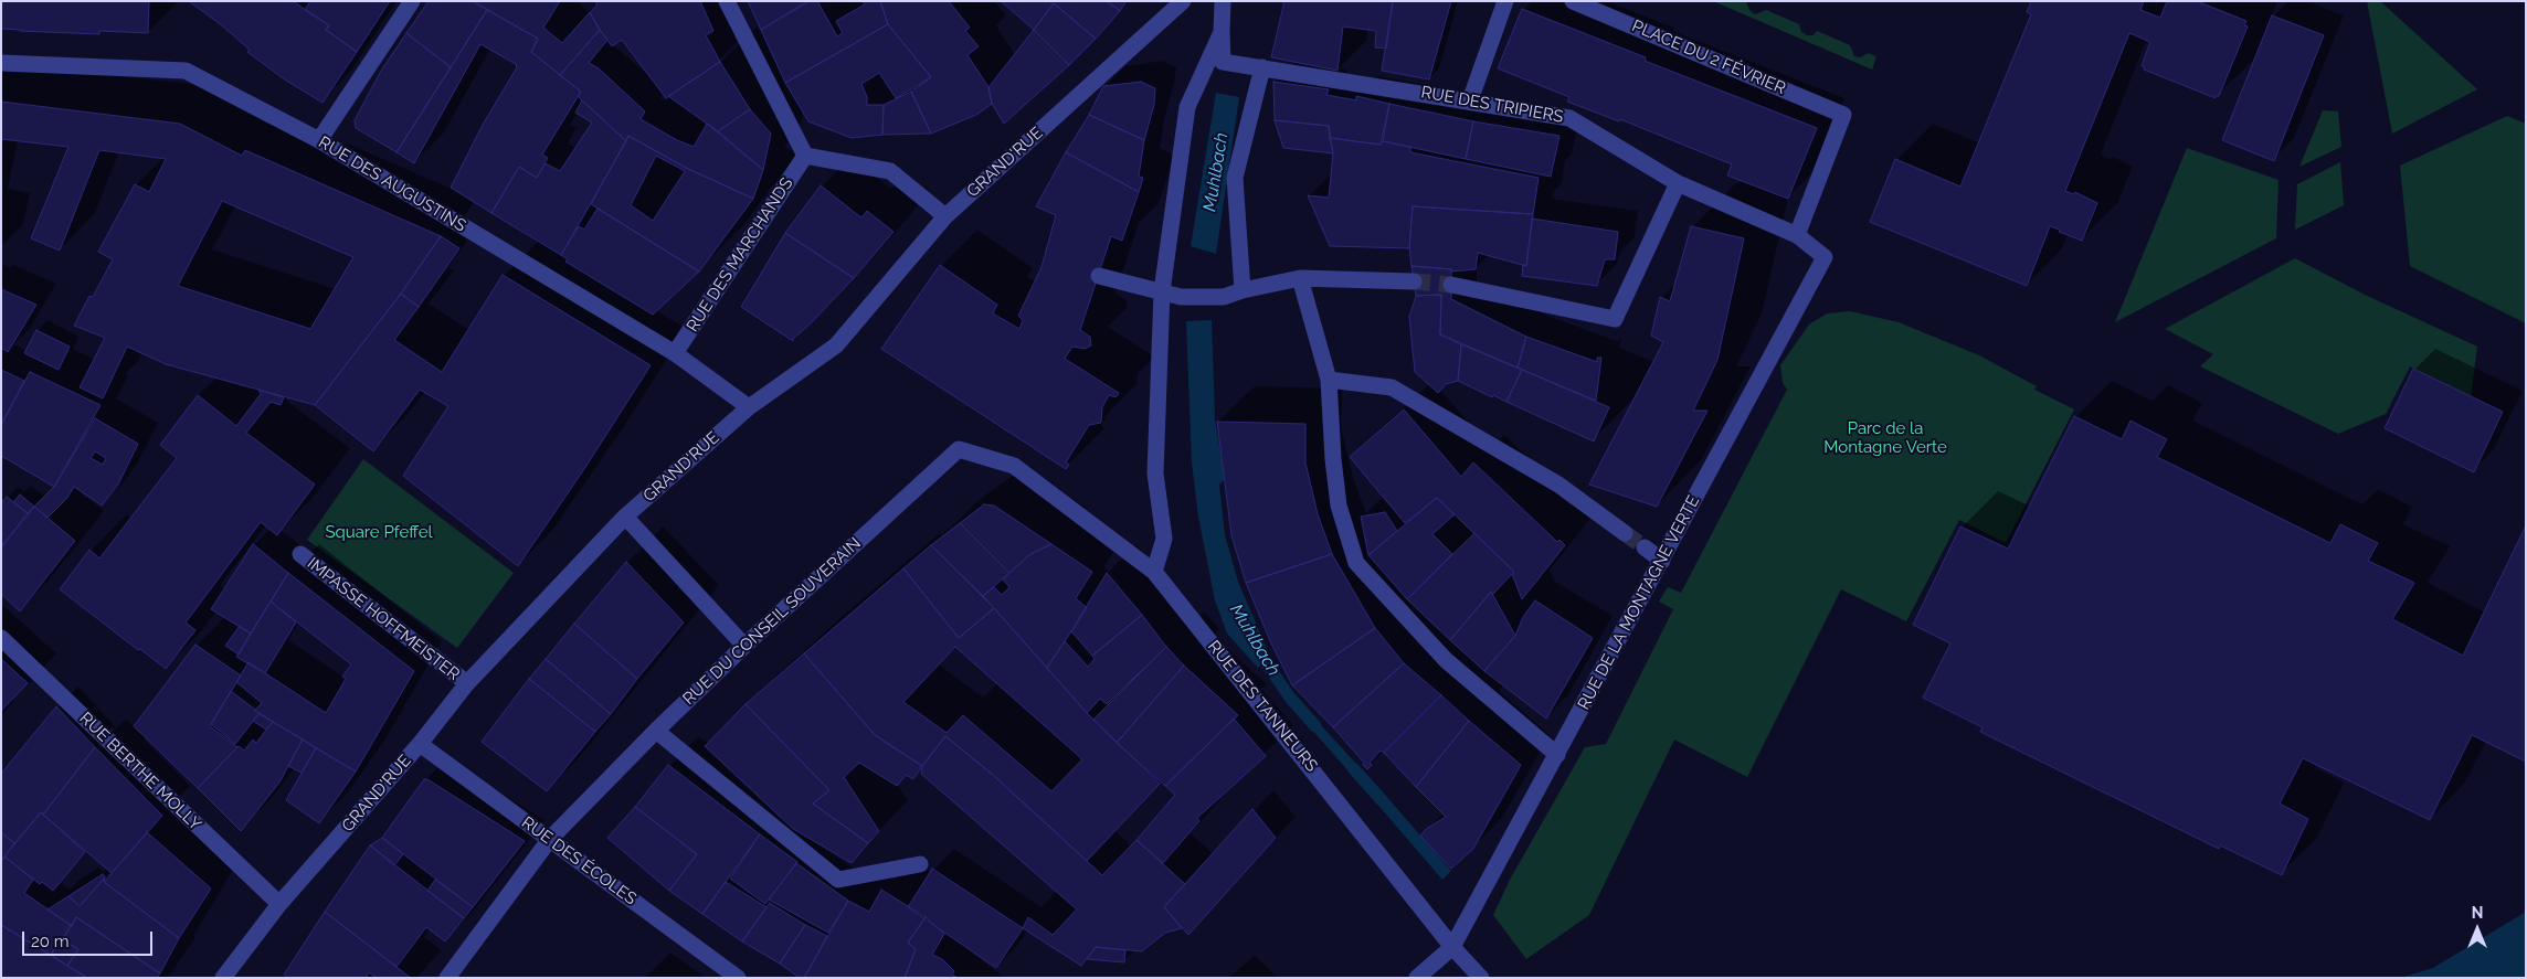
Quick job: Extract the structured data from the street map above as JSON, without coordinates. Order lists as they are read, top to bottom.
{
  "streets": {
    "street": [
      "PLACE DU 2 FÉVRIER",
      "RUE DES TRIPIERS",
      "GRAND'RUE",
      "RUE DES AUGUSTINS",
      "RUE DES MARCHANDS",
      "RUE DE LA MONTAGNE VERTE",
      "IMPASSE HOFFMEISTER",
      "RUE DU CONSEIL SOUVERAIN",
      "RUE DES TANNEURS",
      "RUE BERTHE MOLLY",
      "RUE DES ÉCOLES"
    ]
  },
  "crossings": [
    ["PLACE DU 2 FÉVRIER", "RUE DES TRIPIERS"],
    ["RUE DES TRIPIERS", "RUE DE LA MONTAGNE VERTE"],
    ["GRAND'RUE", "RUE DES AUGUSTINS"],
    ["GRAND'RUE", "IMPASSE HOFFMEISTER"],
    ["GRAND'RUE", "RUE BERTHE MOLLY"],
    ["GRAND'RUE", "RUE DES ÉCOLES"],
    ["RUE DES AUGUSTINS", "RUE DES MARCHANDS"],
    ["RUE DE LA MONTAGNE VERTE", "RUE DES TANNEURS"],
    ["RUE DU CONSEIL SOUVERAIN", "RUE DES TANNEURS"],
    ["RUE DU CONSEIL SOUVERAIN", "RUE DES ÉCOLES"]
  ],
  "water": ["Muhlbach"],
  "parks": ["Parc de la Montagne Verte", "Square Pfeffel"],
  "scale_bar": "20 m",
  "north": "top"
}
